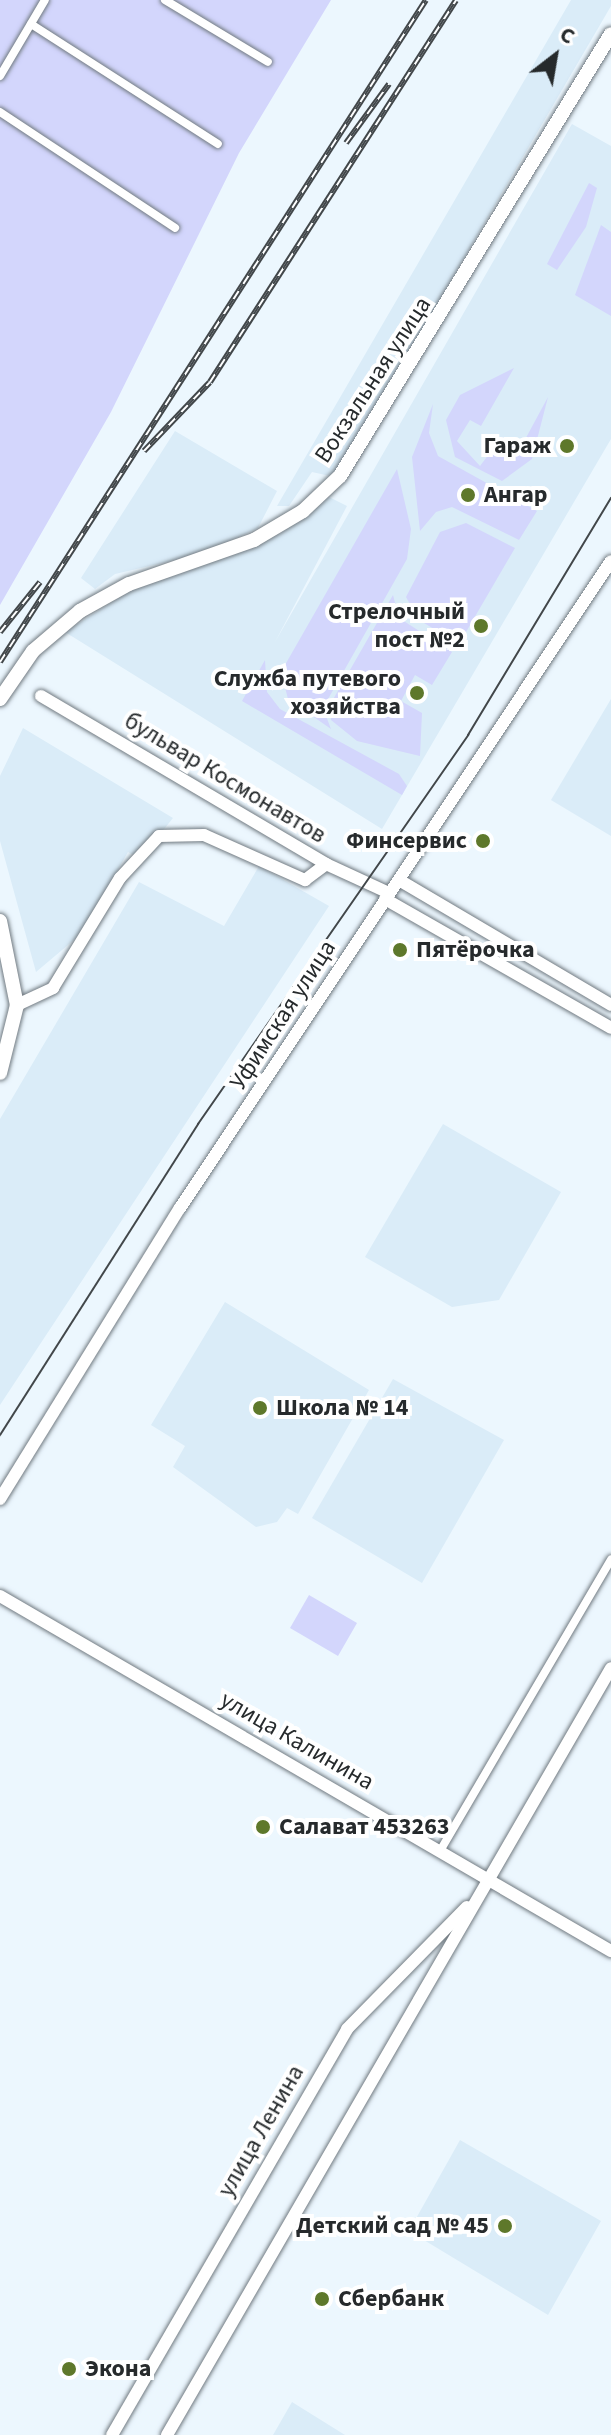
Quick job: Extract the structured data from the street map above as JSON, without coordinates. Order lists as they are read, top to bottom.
{
  "streets": {
    "main road": ["Вокзальная улица"],
    "street": [
      "бульвар Космонавтов",
      "Уфимская улица",
      "улица Калинина",
      "улица Ленина"
    ]
  },
  "crossings": [
    ["бульвар Космонавтов", "Уфимская улица"],
    ["улица Калинина", "улица Ленина"]
  ],
  "places": [
    "Гараж",
    "Ангар",
    "Стрелочный пост №2",
    "Служба путевого хозяйства",
    "Финсервис",
    "Пятёрочка",
    "Школа № 14",
    "Салават 453263",
    "Детский сад № 45",
    "Сбербанк",
    "Экона"
  ],
  "north": "top right"
}
